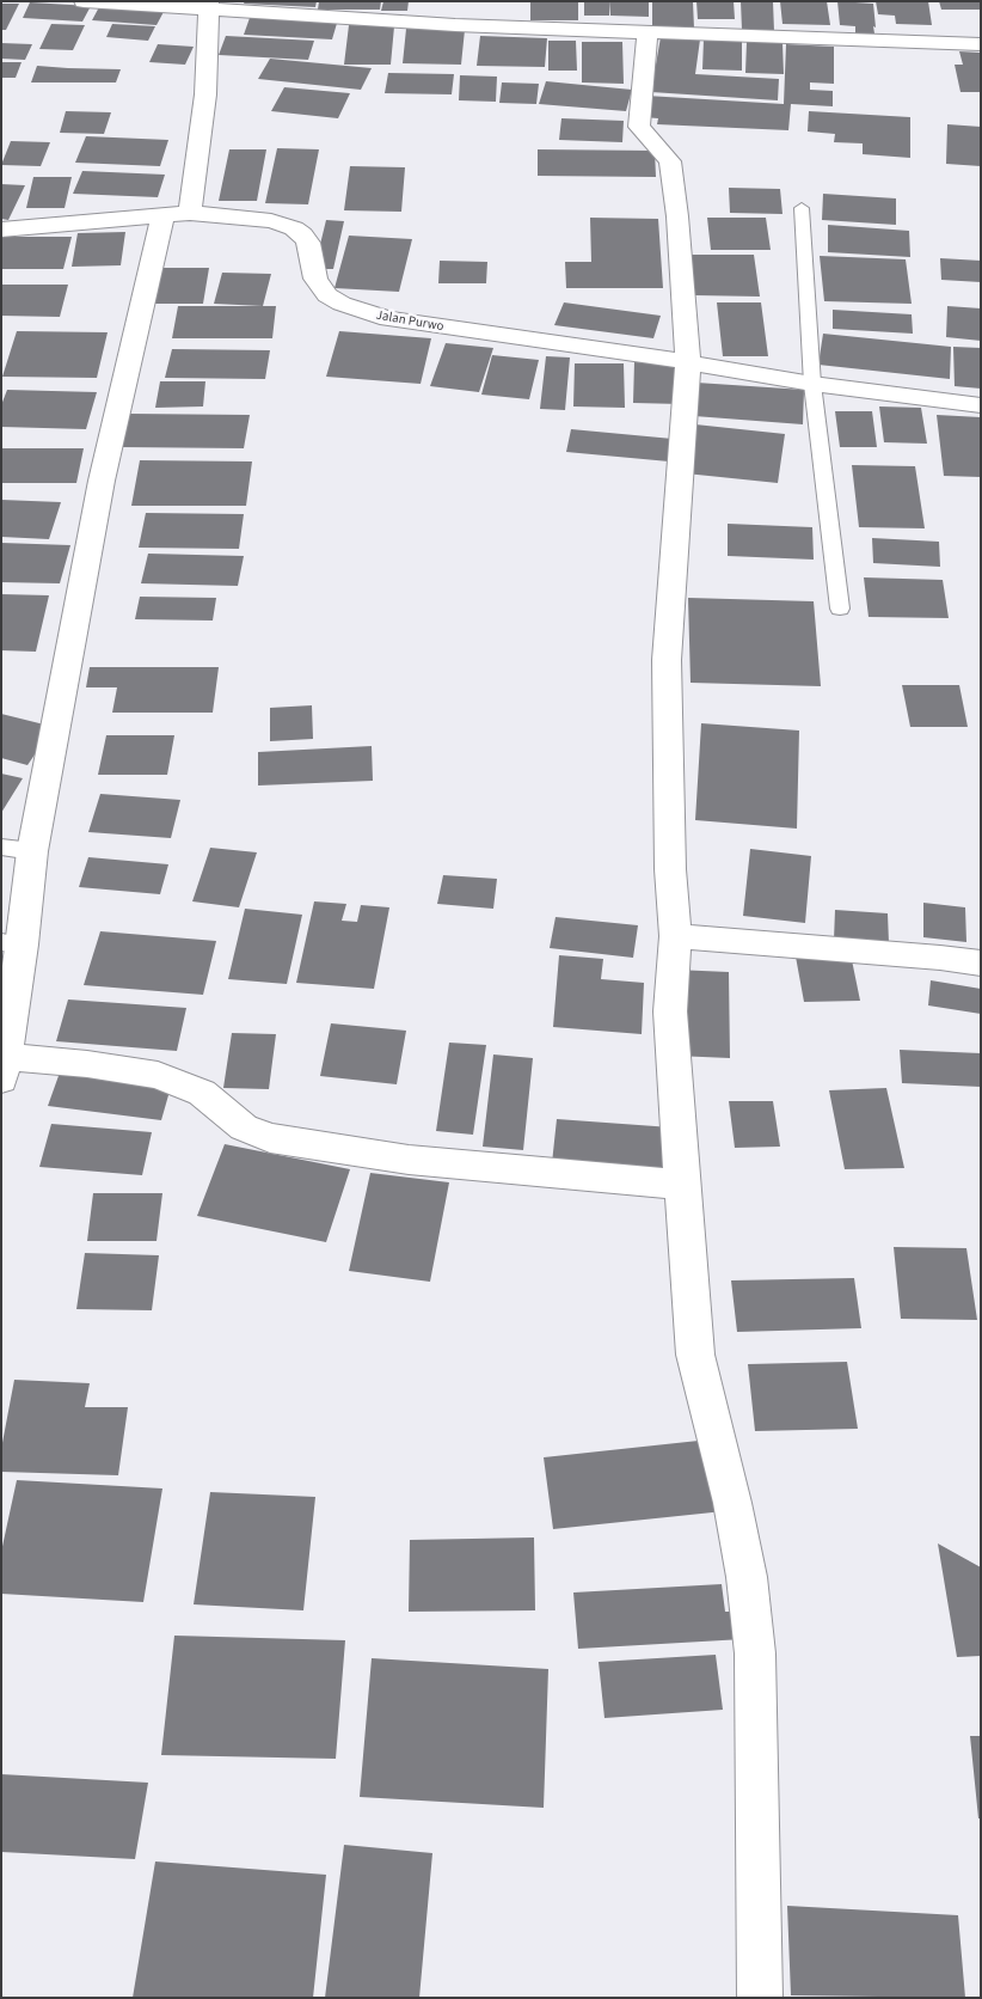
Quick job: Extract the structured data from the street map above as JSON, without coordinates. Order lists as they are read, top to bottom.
{
  "streets": {
    "street": ["Jalan Purwo"]
  }
}
